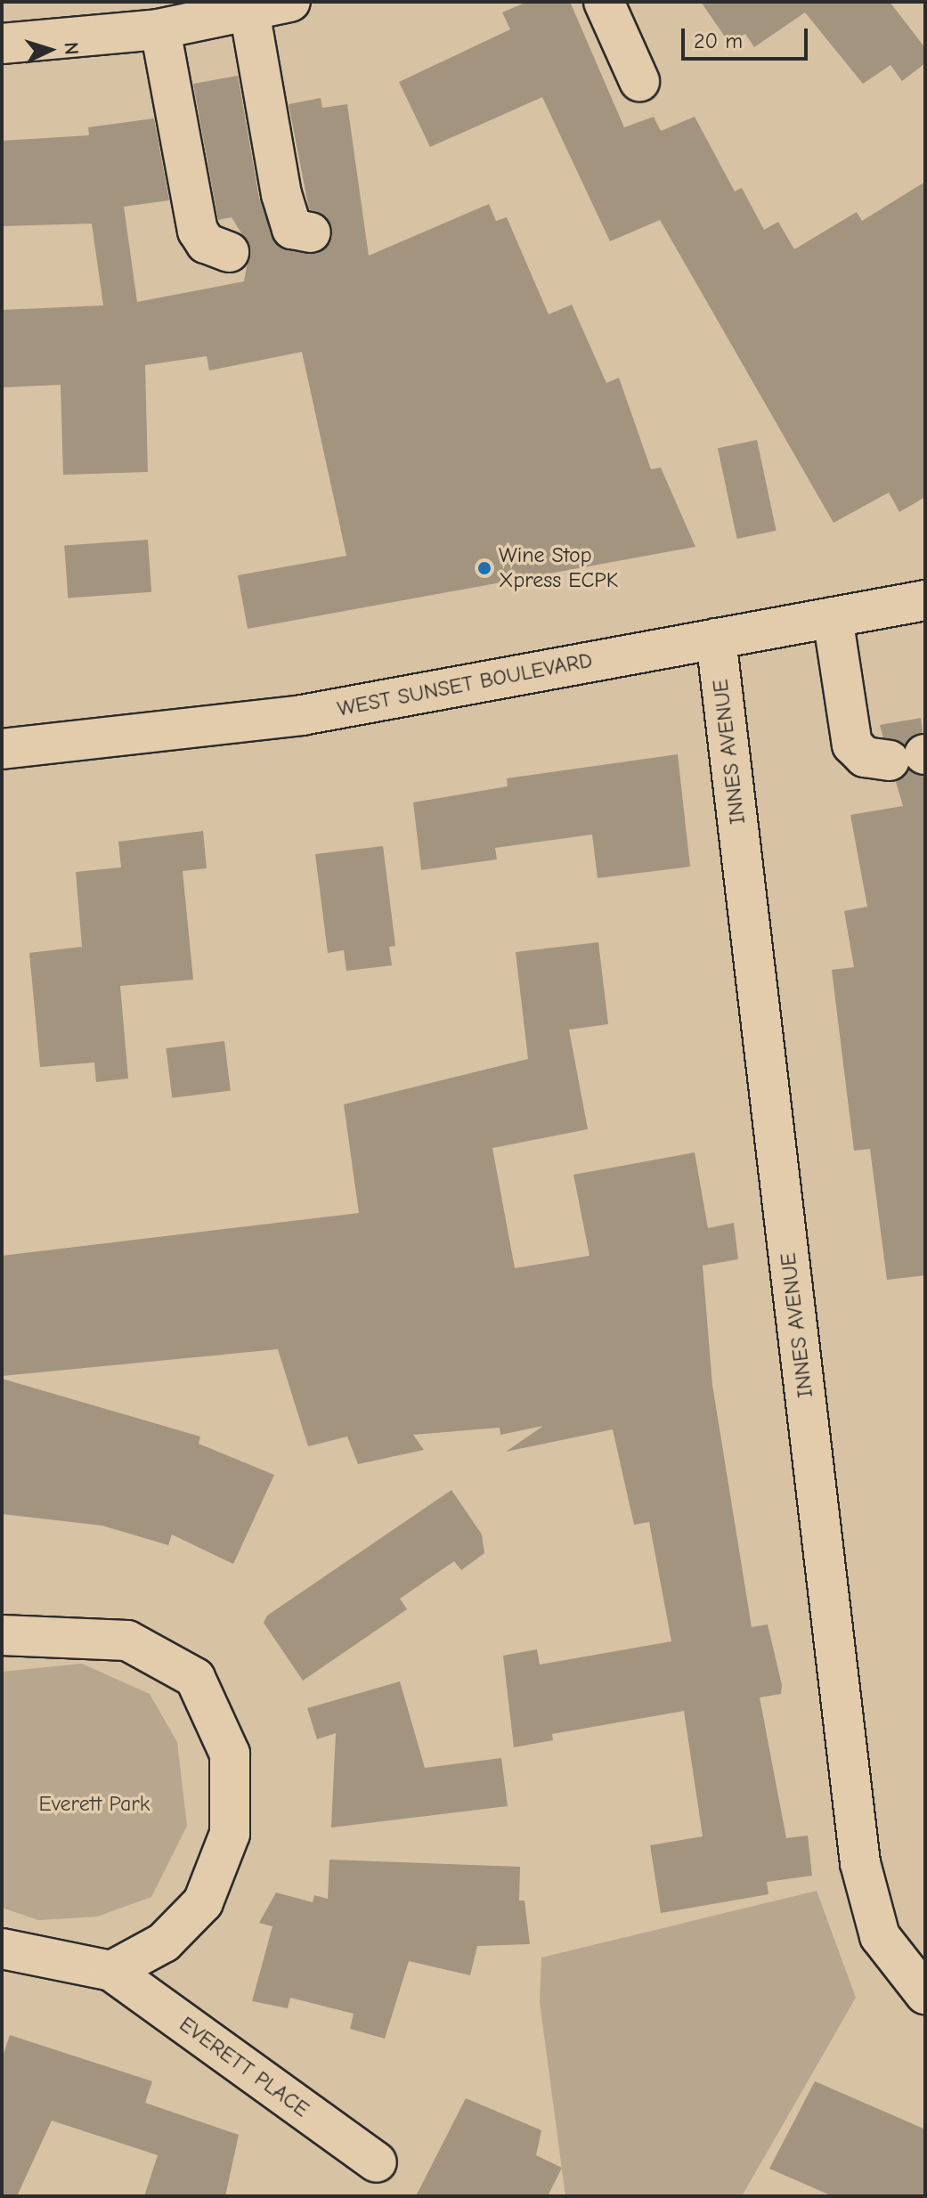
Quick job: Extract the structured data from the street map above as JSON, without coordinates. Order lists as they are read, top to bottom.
{
  "streets": {
    "street": ["WEST SUNSET BOULEVARD", "INNES AVENUE", "EVERETT PLACE"]
  },
  "crossings": [
    ["WEST SUNSET BOULEVARD", "INNES AVENUE"]
  ],
  "parks": ["Everett Park"],
  "places": ["Wine Stop Xpress ECPK"],
  "scale_bar": "20 m",
  "north": "right"
}
